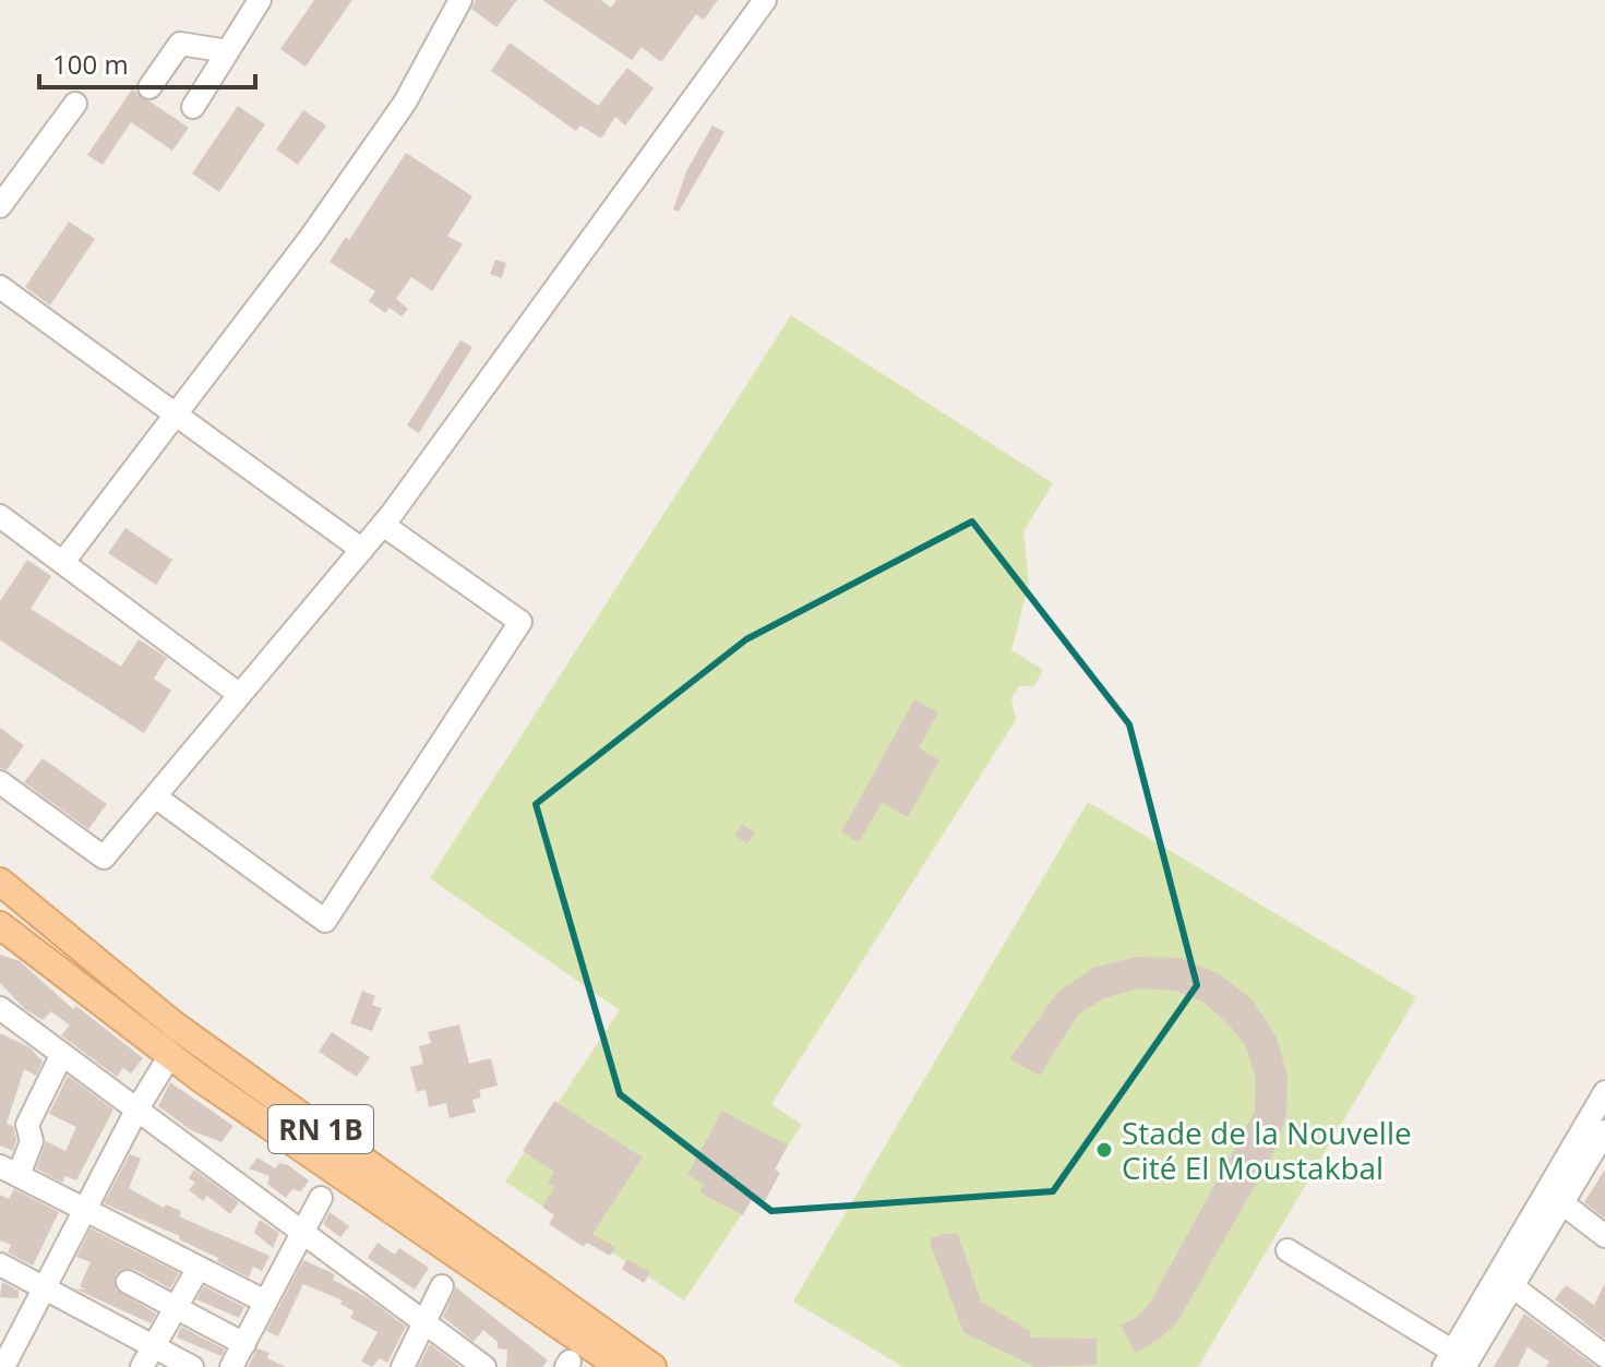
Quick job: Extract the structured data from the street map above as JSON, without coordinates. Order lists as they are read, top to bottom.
{
  "streets": {
    "main road": ["RN 1B"]
  },
  "places": ["Stade de la Nouvelle Cité El Moustakbal"],
  "scale_bar": "100 m"
}
